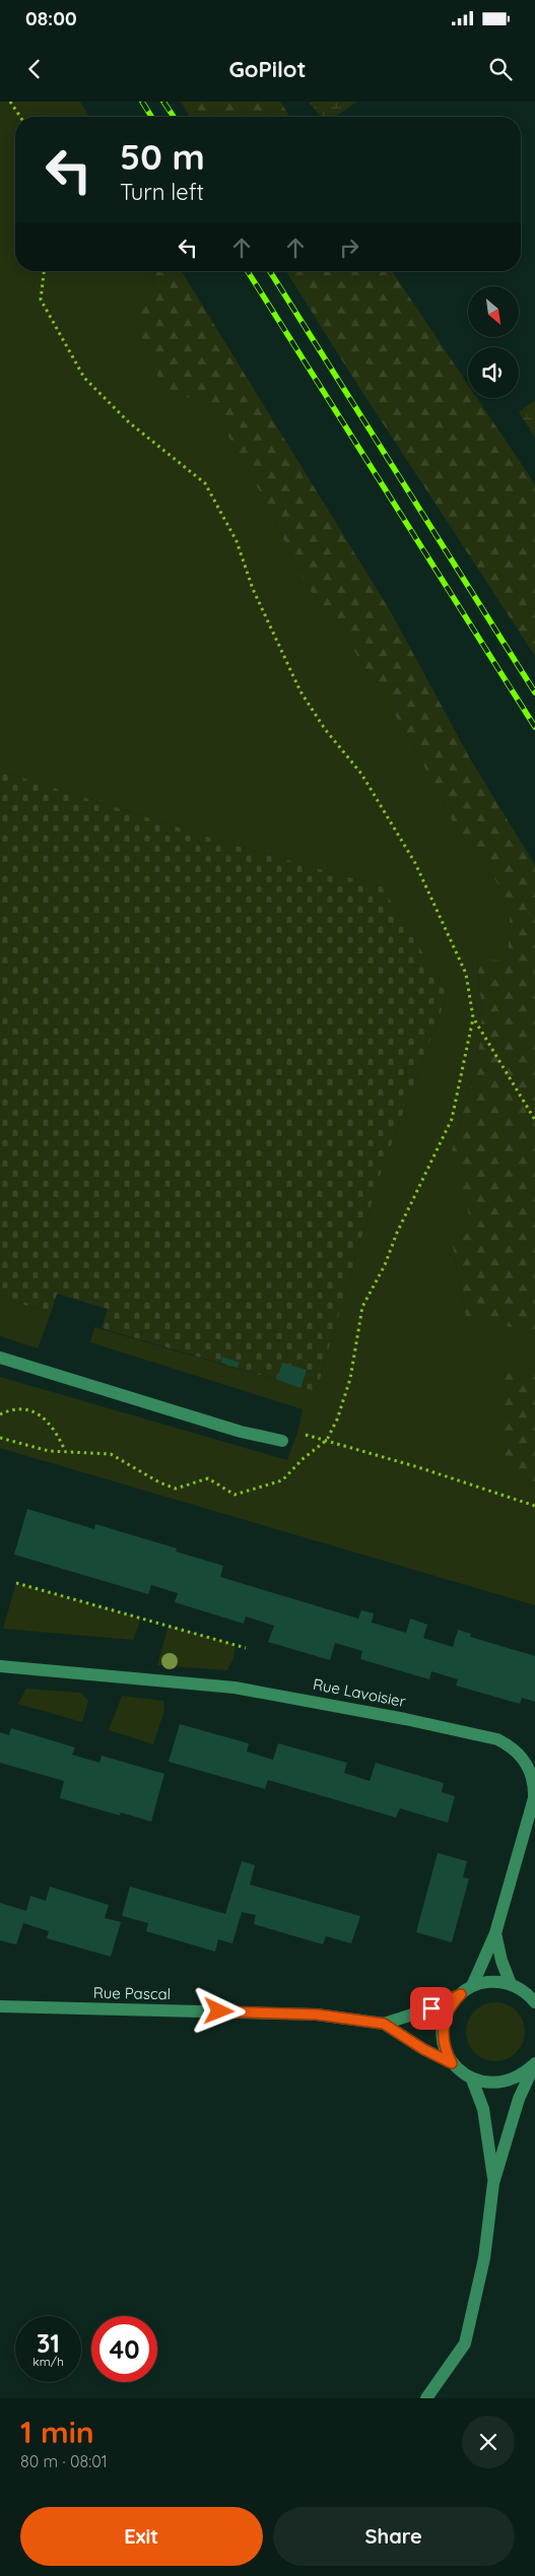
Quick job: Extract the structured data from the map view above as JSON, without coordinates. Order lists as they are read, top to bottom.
{
  "streets": {
    "street": ["Rue Lavoisier", "Rue Pascal"]
  },
  "north": "bottom right",
  "page": {
    "status": "08:00",
    "header": "GoPilot",
    "turn": ["50 m", "Turn left"],
    "speed": "31 km/h",
    "limit": "40",
    "heading": ["1 min", "80 m · 08:01"],
    "buttons": ["Exit", "Share"]
  }
}
